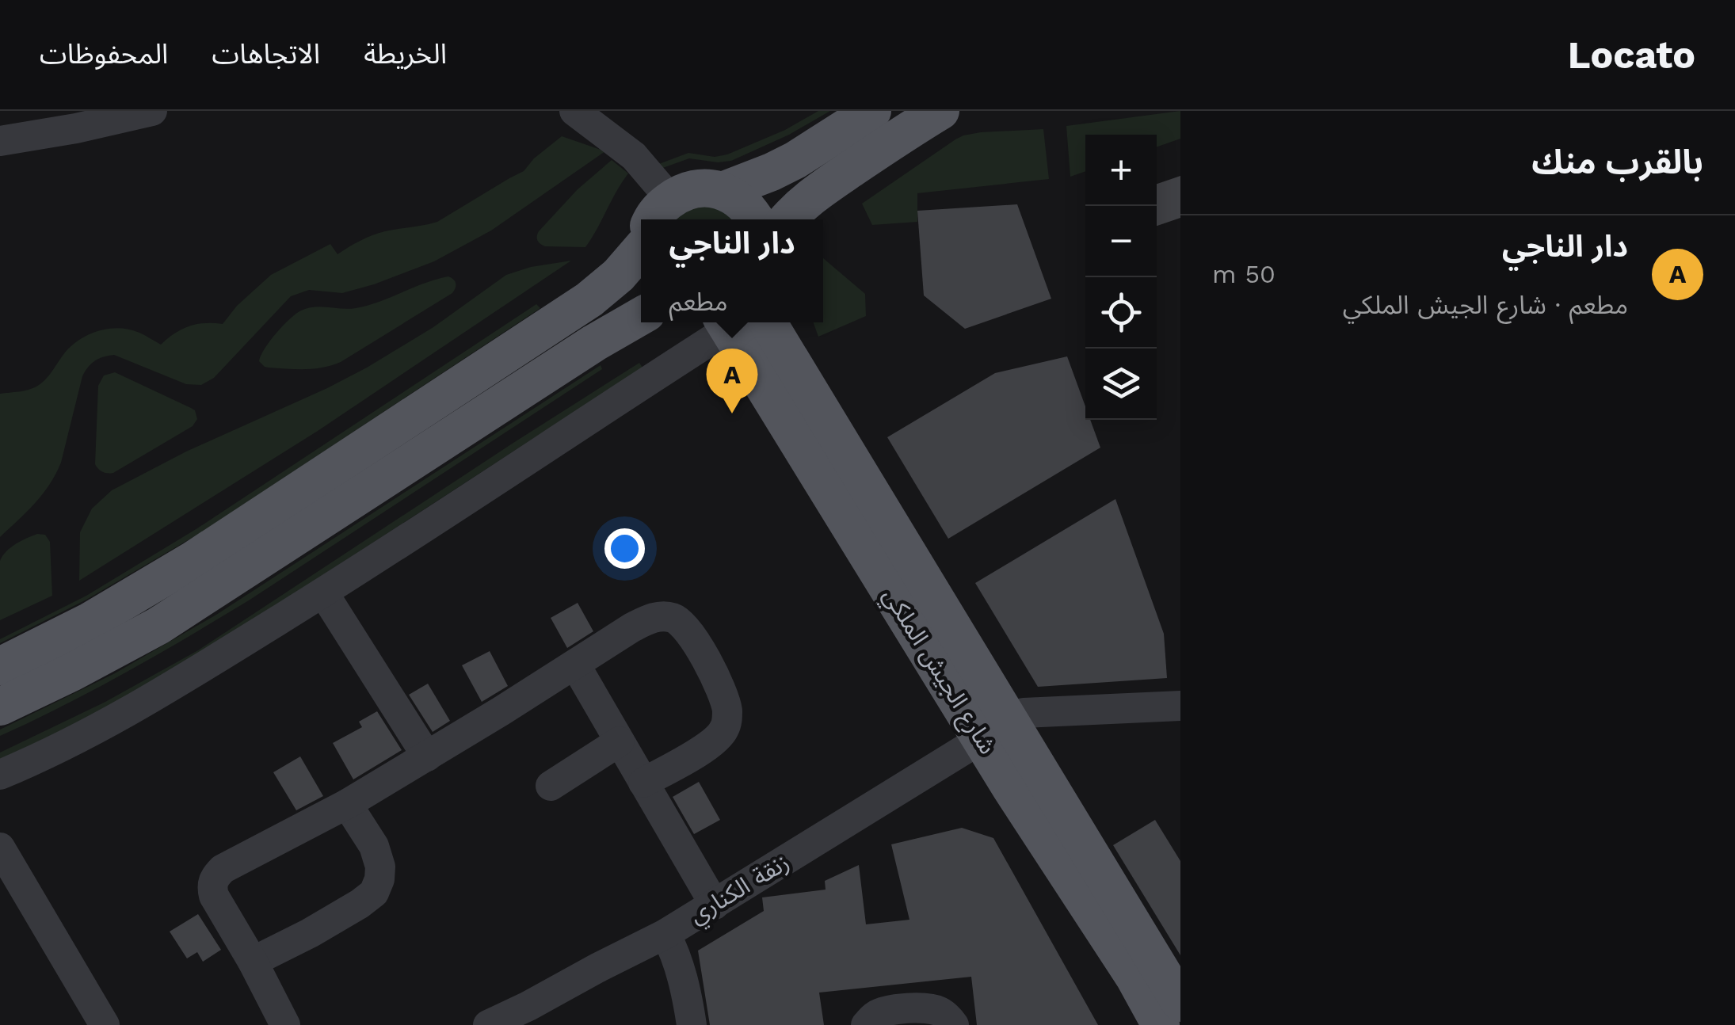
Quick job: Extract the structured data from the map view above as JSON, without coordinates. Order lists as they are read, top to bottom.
{
  "streets": {
    "main road": ["شارع الجيش الملكي"],
    "street": ["زنقة الكناري"]
  },
  "crossings": [
    ["شارع الجيش الملكي", "زنقة الكناري"]
  ],
  "page": {
    "header": "Locato",
    "nav": ["الخريطة", "الاتجاهات", "المحفوظات"],
    "heading": "بالقرب منك",
    "map_buttons": ["+", "−"],
    "list": [
      {
        "mark": "A",
        "name": "دار الناجي",
        "note": "مطعم · شارع الجيش الملكي",
        "value": "50 m"
      }
    ],
    "popup": ["دار الناجي", "مطعم"],
    "pins": "A"
  }
}
